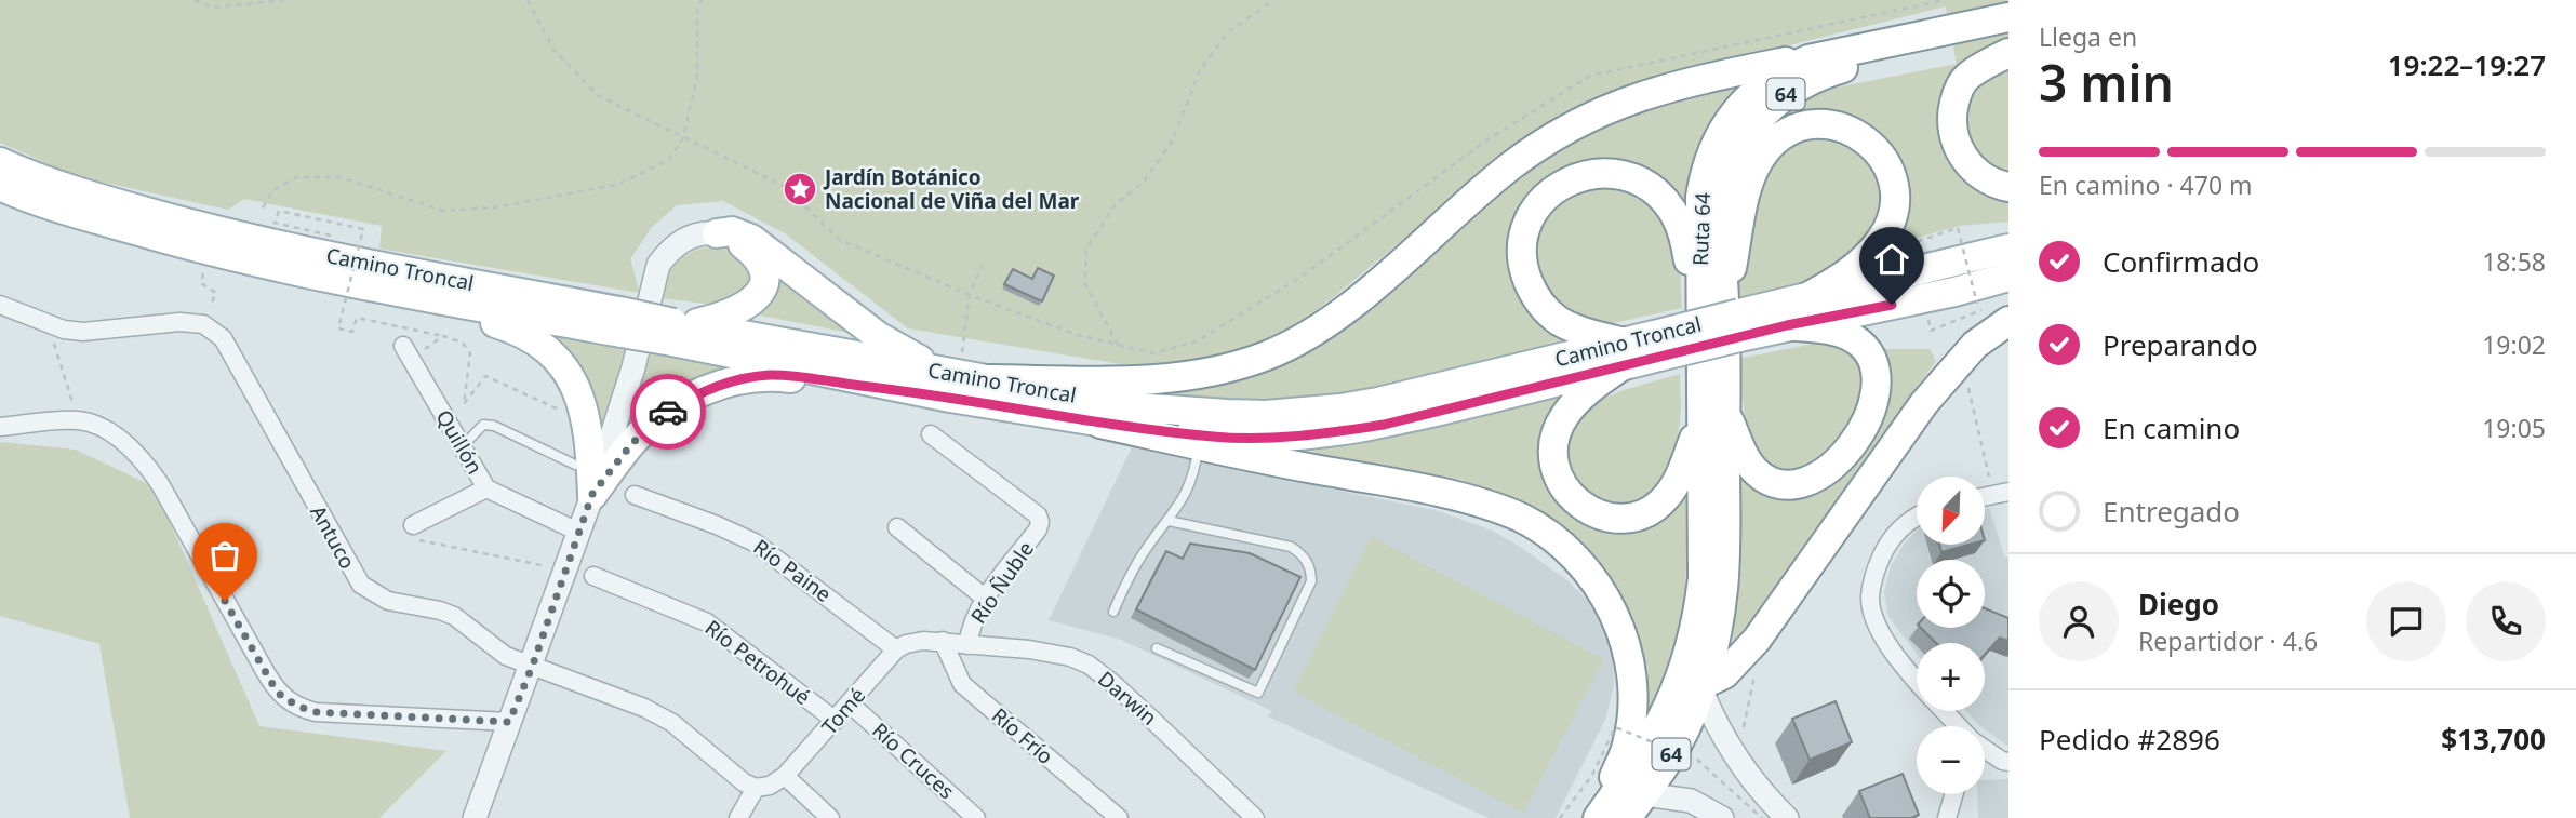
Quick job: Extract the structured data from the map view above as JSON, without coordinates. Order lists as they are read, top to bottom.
{
  "streets": {
    "main road": ["64", "Ruta 64", "Camino Troncal"],
    "street": [
      "Quillón",
      "Antuco",
      "Río Paine",
      "Río Ñuble",
      "Río Petrohué",
      "Darwin",
      "Tomé",
      "Río Frío",
      "Río Cruces"
    ]
  },
  "crossings": [
    ["64", "Ruta 64"],
    ["64", "Camino Troncal"],
    ["Ruta 64", "Camino Troncal"],
    ["Antuco", "Tomé"],
    ["Río Paine", "Tomé"],
    ["Río Ñuble", "Darwin"],
    ["Río Petrohué", "Tomé"],
    ["Tomé", "Río Cruces"]
  ],
  "places": {
    "place": ["Jardín Botánico Nacional de Viña del Mar"]
  },
  "north": "bottom left",
  "page": {
    "heading": ["3 min", "Llega en", "19:22–19:27"],
    "panel": [
      "Diego",
      "Repartidor · 4.6",
      "Pedido #2896",
      "$13,700"
    ],
    "bar": "En camino · 470 m",
    "list": [
      ["Confirmado", "18:58"],
      ["Preparando", "19:02"],
      ["En camino", "19:05"],
      "Entregado"
    ],
    "map_buttons": ["+", "−"]
  }
}
